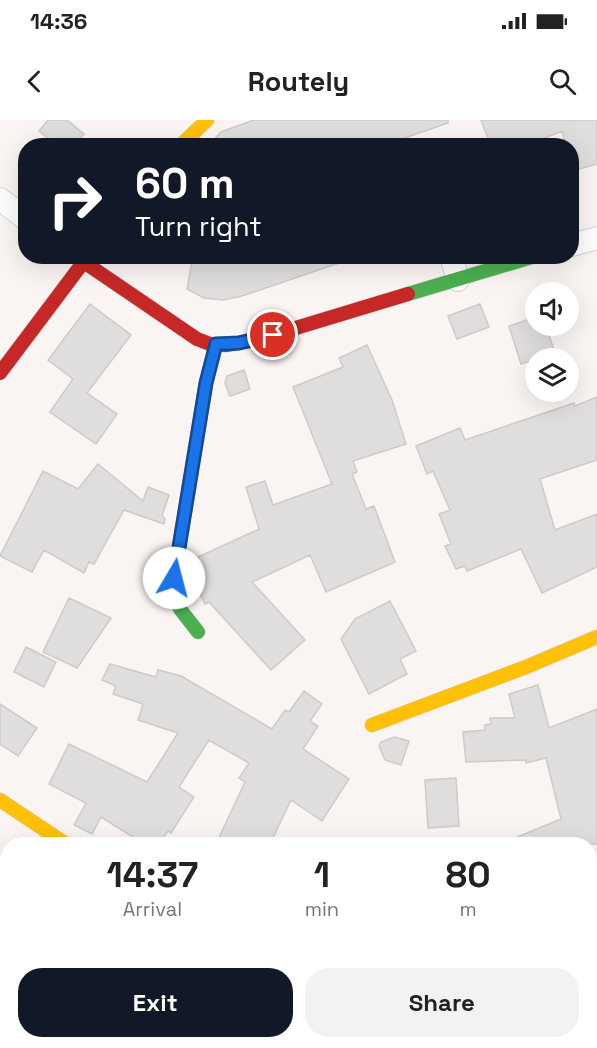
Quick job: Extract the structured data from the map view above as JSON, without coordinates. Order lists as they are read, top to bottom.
{
  "page": {
    "status": "14:36",
    "header": "Routely",
    "turn": ["60 m", "Turn right"],
    "eta": [
      "14:37",
      "Arrival",
      "1",
      "min",
      "80",
      "m"
    ],
    "buttons": ["Exit", "Share"]
  }
}
